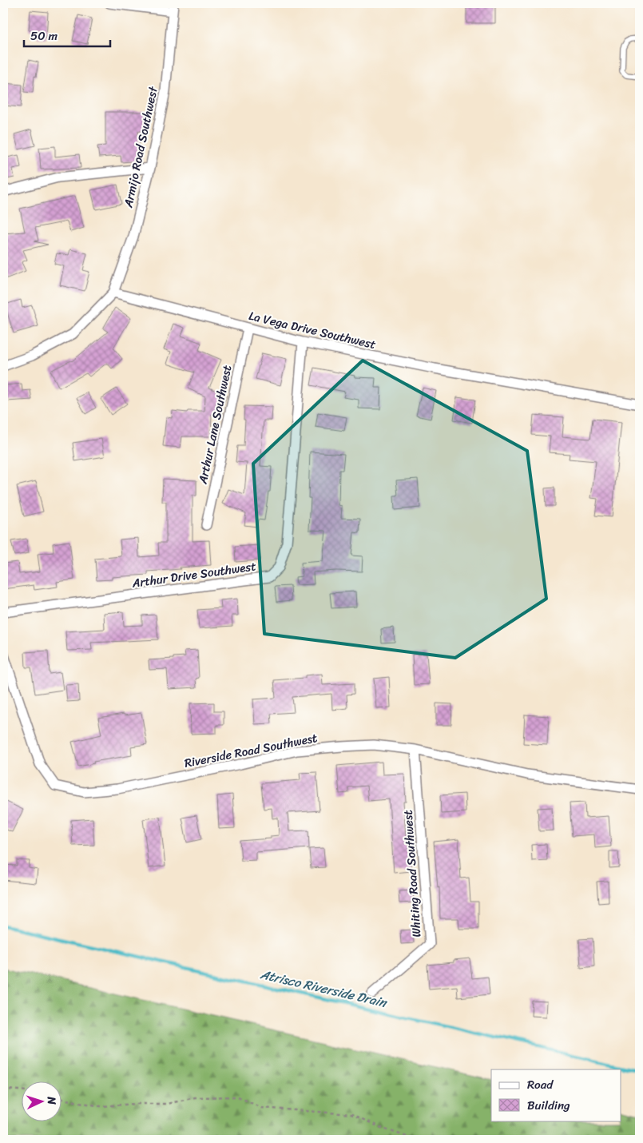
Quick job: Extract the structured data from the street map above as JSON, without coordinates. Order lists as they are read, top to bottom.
{
  "streets": {
    "street": [
      "Armijo Road Southwest",
      "La Vega Drive Southwest",
      "Arthur Lane Southwest",
      "Arthur Drive Southwest",
      "Riverside Road Southwest",
      "Whiting Road Southwest"
    ]
  },
  "crossings": [
    ["Armijo Road Southwest", "La Vega Drive Southwest"],
    ["La Vega Drive Southwest", "Arthur Lane Southwest"],
    ["La Vega Drive Southwest", "Arthur Drive Southwest"],
    ["Riverside Road Southwest", "Whiting Road Southwest"]
  ],
  "water": ["Atrisco Riverside Drain"],
  "legend": ["Road", "Building"],
  "scale_bar": "50 m",
  "north": "right"
}
